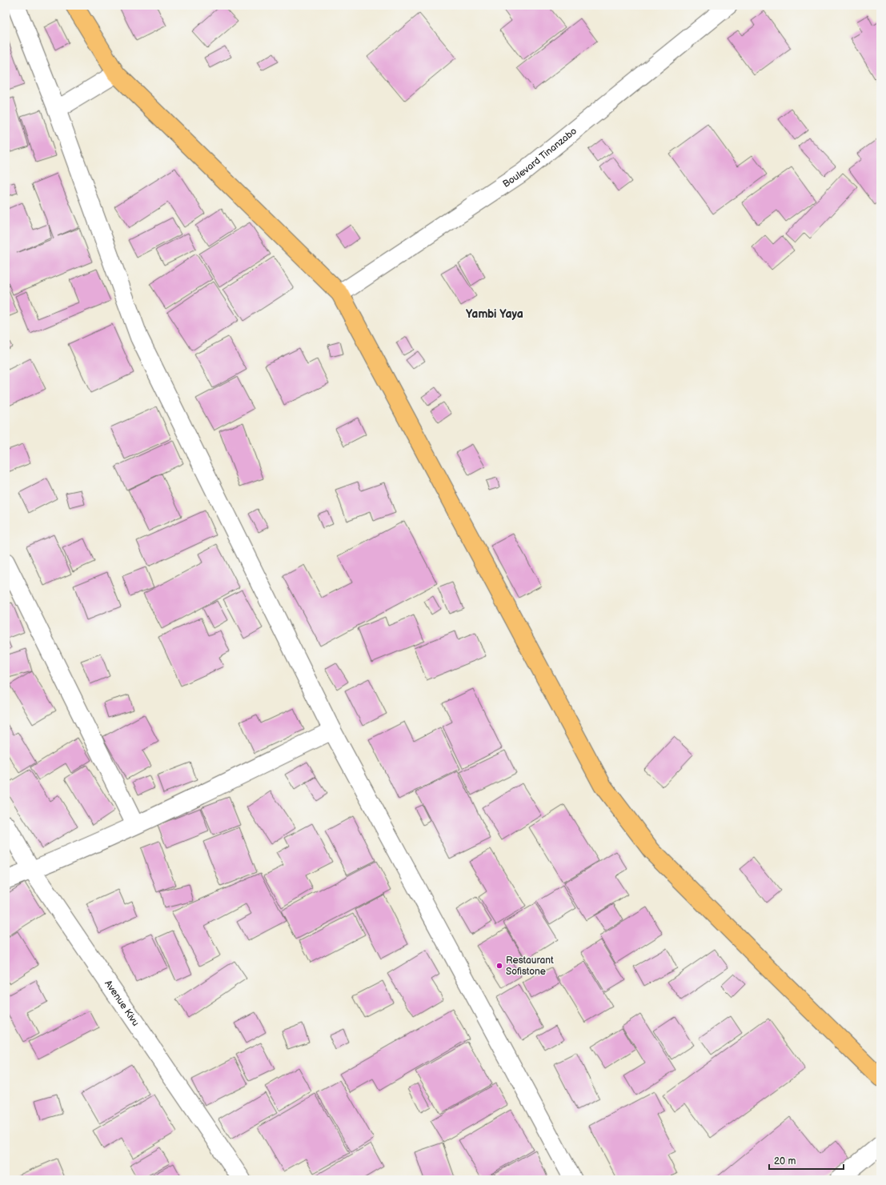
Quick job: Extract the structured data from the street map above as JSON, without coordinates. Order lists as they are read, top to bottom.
{
  "streets": {
    "street": ["Boulevard Tinanzabo", "Avenue Kivu"]
  },
  "districts": ["Yambi Yaya"],
  "places": ["Restaurant Sofistone"],
  "scale_bar": "20 m"
}
